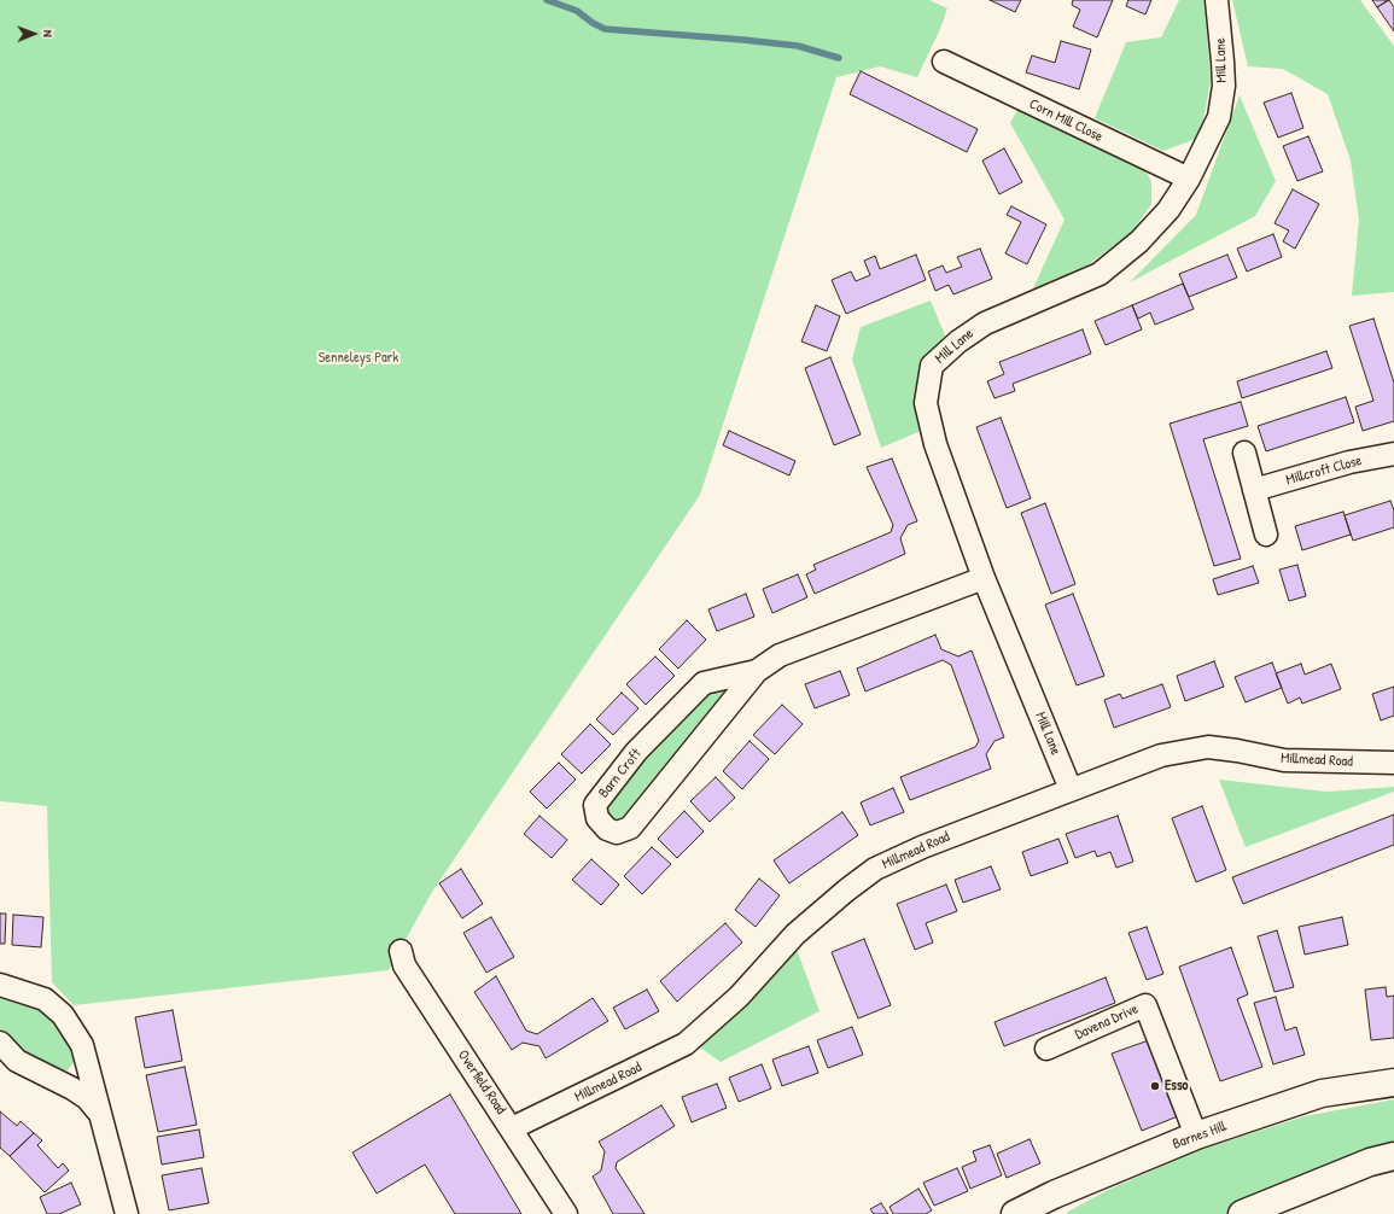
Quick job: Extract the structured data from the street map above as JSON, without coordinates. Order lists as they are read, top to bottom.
{
  "streets": {
    "main road": ["Barnes Hill"],
    "street": [
      "Mill Lane",
      "Corn Mill Close",
      "Millcroft Close",
      "Millmead Road",
      "Barn Croft",
      "Davena Drive",
      "Overfield Road"
    ]
  },
  "crossings": [
    ["Mill Lane", "Corn Mill Close"],
    ["Mill Lane", "Millmead Road"],
    ["Mill Lane", "Barn Croft"],
    ["Millmead Road", "Overfield Road"],
    ["Davena Drive", "Barnes Hill"]
  ],
  "parks": ["Senneleys Park"],
  "places": ["Esso"],
  "north": "right"
}
